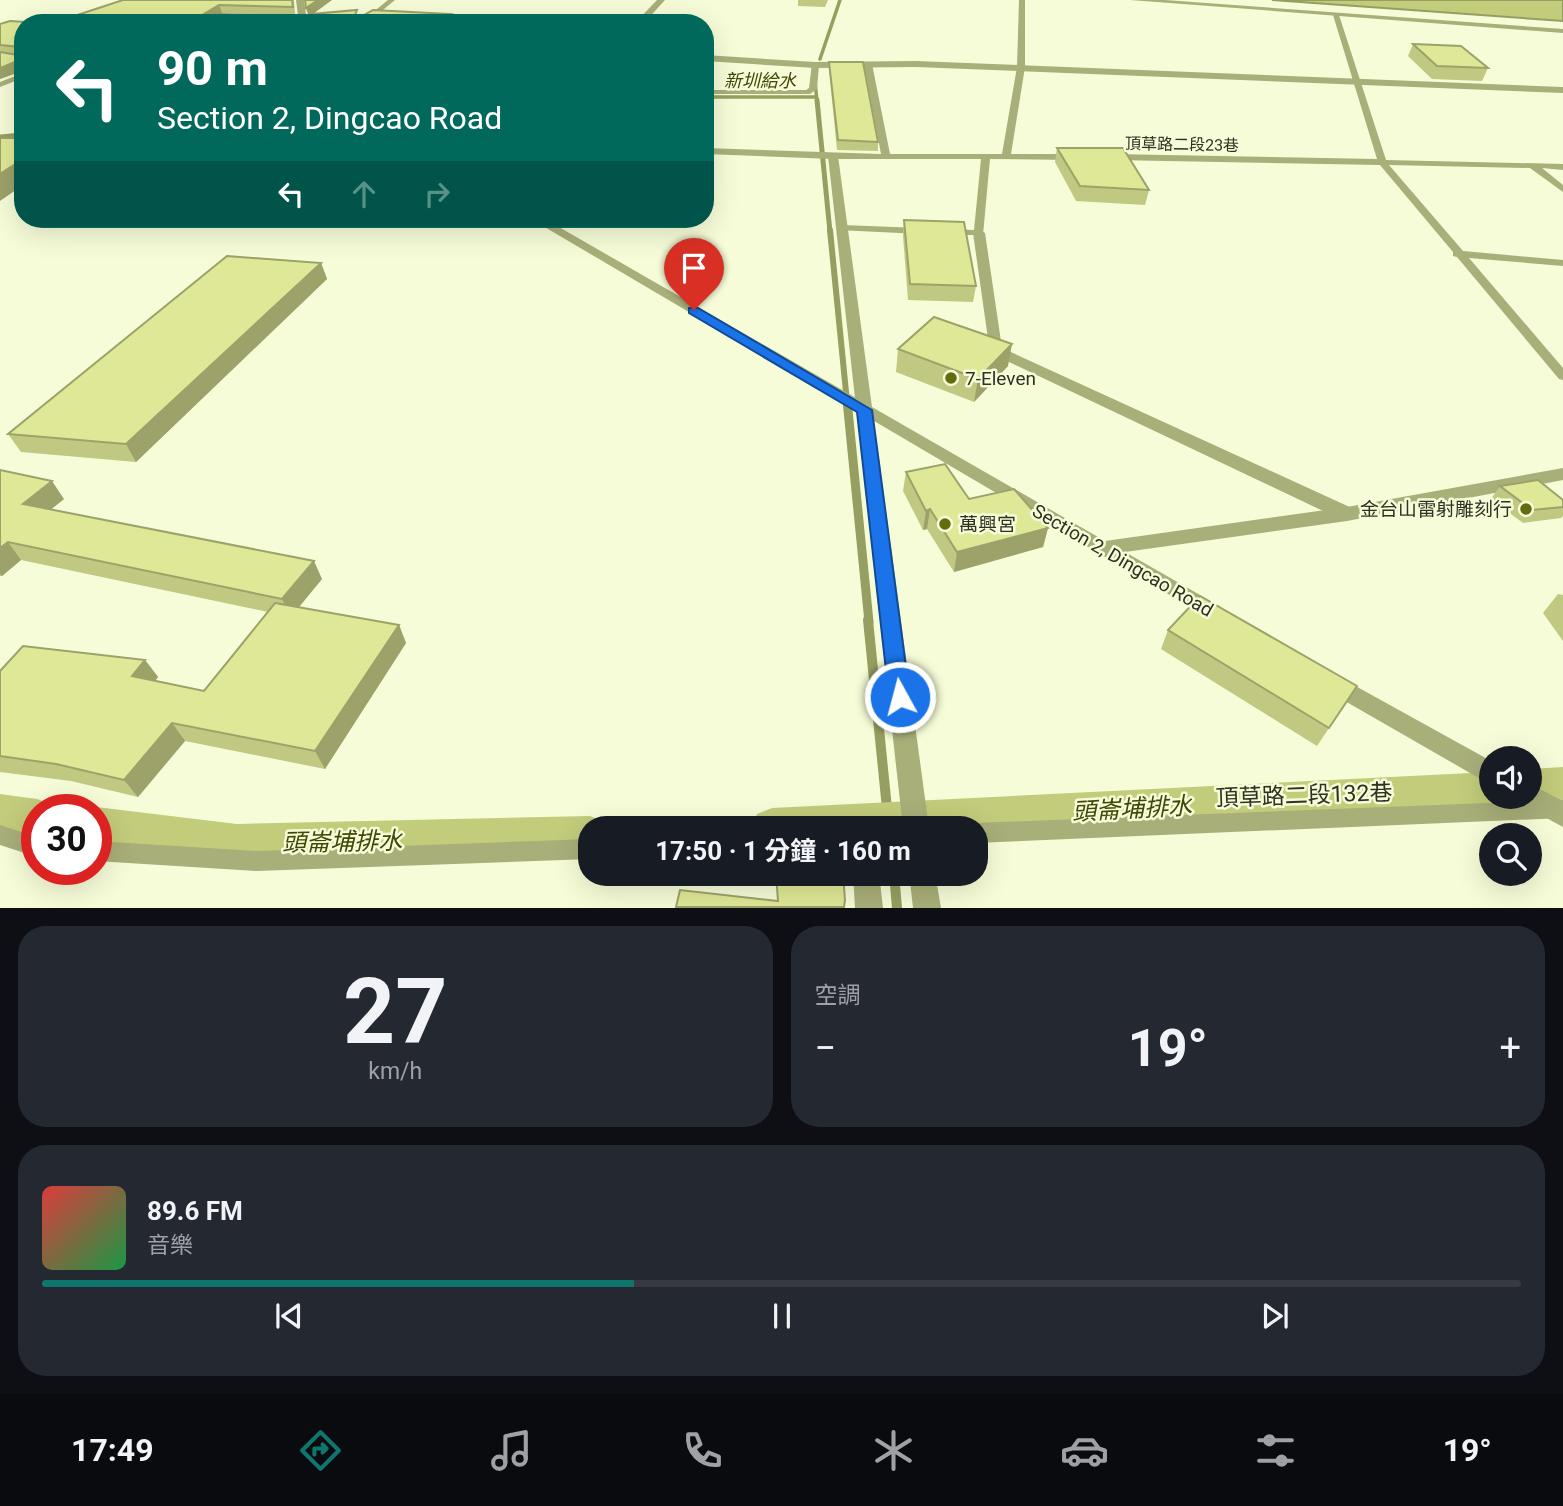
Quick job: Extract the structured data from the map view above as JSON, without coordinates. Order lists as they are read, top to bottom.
{
  "streets": {
    "street": ["Section 2, Dingcao Road"],
    "lane": ["頂草路二段23巷", "頂草路二段132巷"]
  },
  "water": ["新圳給水", "頭崙埔排水"],
  "places": ["7-Eleven", "金台山雷射雕刻行", "萬興宮"],
  "page": {
    "turn": ["90 m", "Section 2, Dingcao Road"],
    "limit": "30",
    "trip": "17:50 · 1 分鐘 · 160 m",
    "tile": [
      ["27", "km/h"],
      "空調"
    ],
    "heat": ["−", "19°", "+"],
    "song": ["89.6 FM", "音樂"],
    "tabs": ["17:49", "19°"]
  }
}
